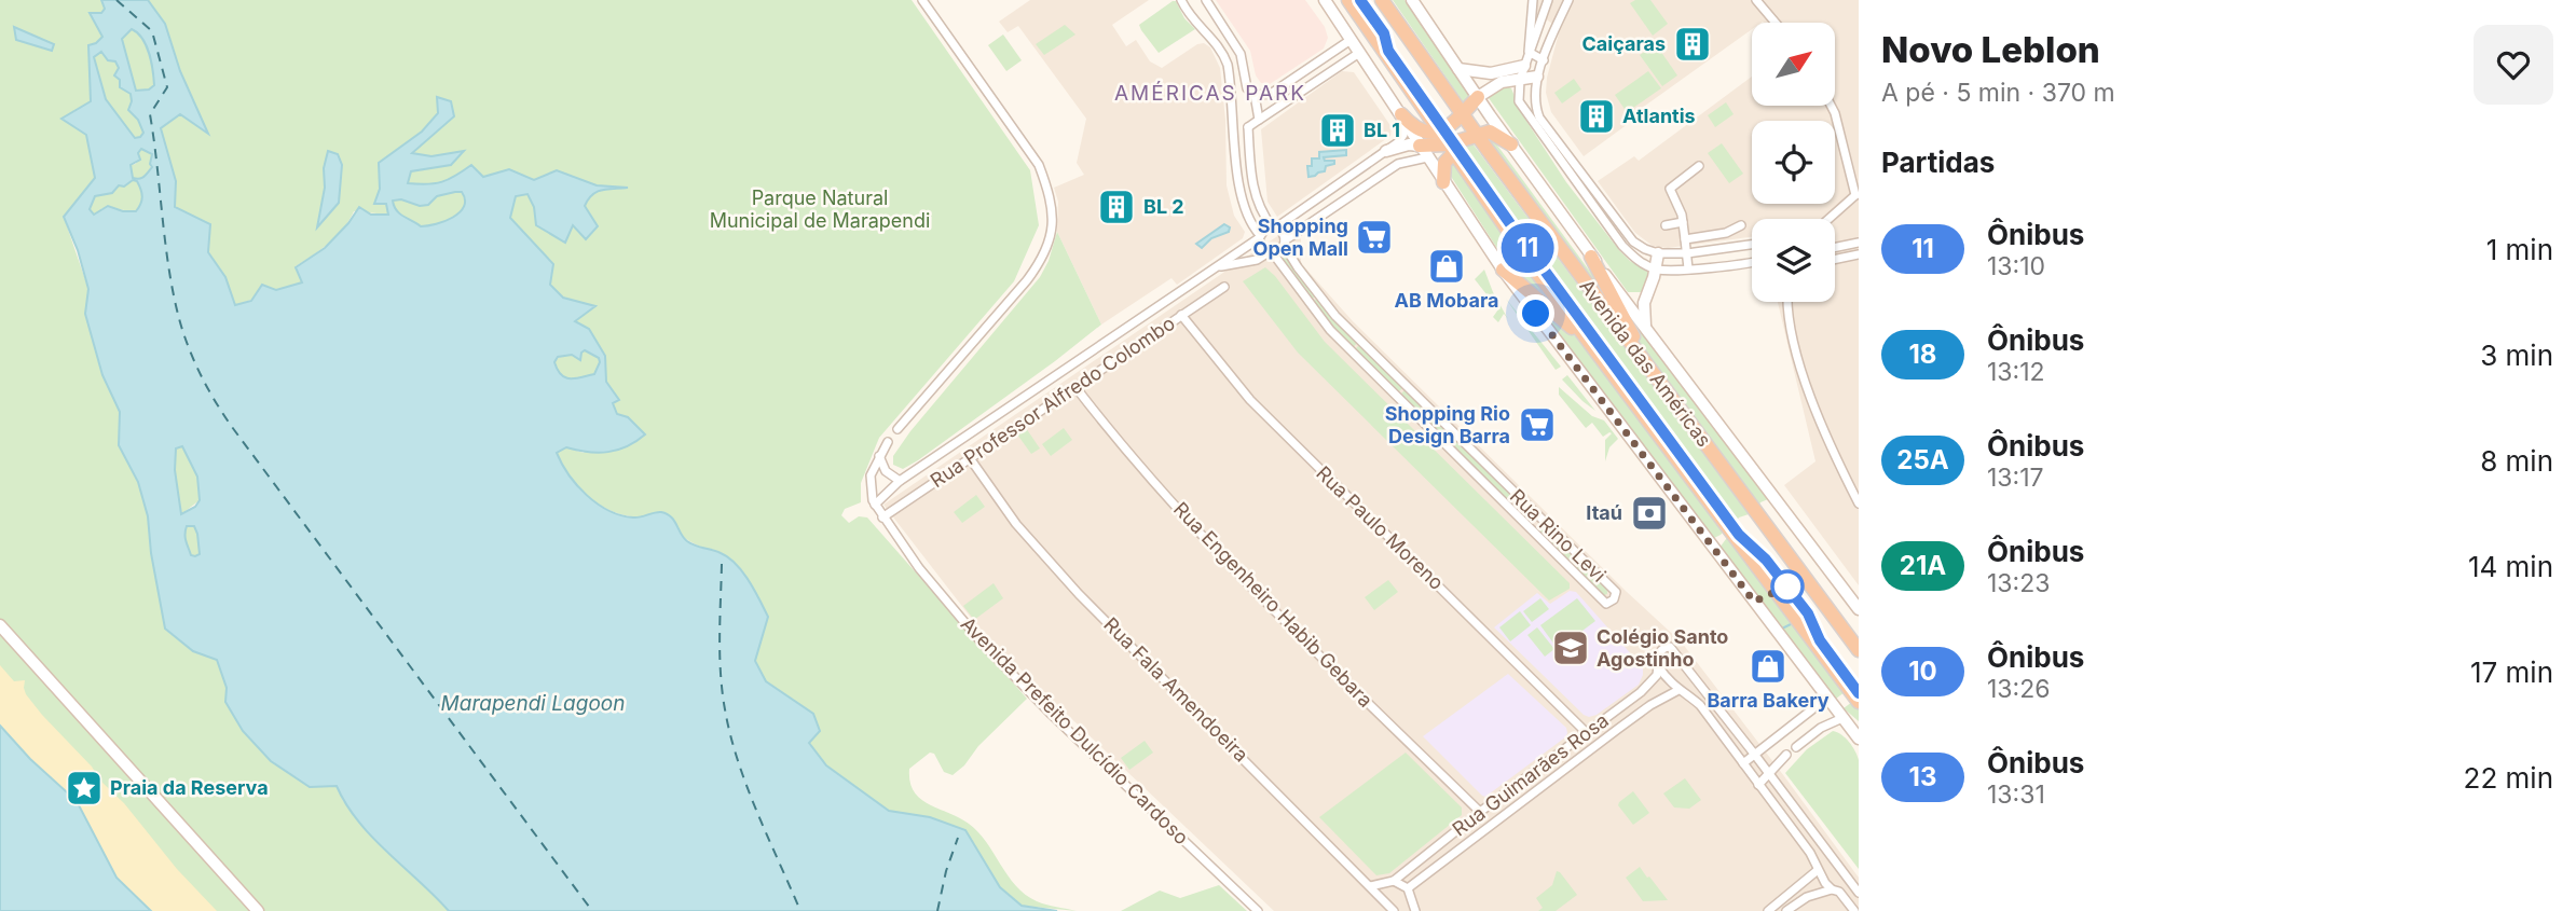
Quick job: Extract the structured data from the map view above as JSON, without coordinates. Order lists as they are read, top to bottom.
{
  "streets": {
    "highway": ["Avenida das Américas"],
    "street": [
      "Rua Professor Alfredo Colombo",
      "Rua Paulo Moreno",
      "Rua Rino Levi",
      "Rua Engenheiro Habib Gebara",
      "Rua Fala Amendoeira",
      "Avenida Prefeito Dulcídio Cardoso",
      "Rua Guimarães Rosa"
    ]
  },
  "crossings": [
    ["Rua Professor Alfredo Colombo", "Rua Paulo Moreno"],
    ["Rua Professor Alfredo Colombo", "Rua Rino Levi"],
    ["Rua Professor Alfredo Colombo", "Rua Engenheiro Habib Gebara"],
    ["Rua Professor Alfredo Colombo", "Rua Fala Amendoeira"],
    ["Rua Professor Alfredo Colombo", "Avenida Prefeito Dulcídio Cardoso"],
    ["Rua Paulo Moreno", "Rua Guimarães Rosa"],
    ["Rua Engenheiro Habib Gebara", "Rua Guimarães Rosa"],
    ["Rua Fala Amendoeira", "Rua Guimarães Rosa"]
  ],
  "districts": ["AMÉRICAS PARK"],
  "water": ["Marapendi Lagoon"],
  "parks": ["Parque Natural Municipal de Marapendi"],
  "places": {
    "building": [
      "Caiçaras",
      "Atlantis",
      "BL 1",
      "BL 2"
    ],
    "supermarket": ["Shopping Open Mall", "Shopping Rio Design Barra"],
    "shop": ["AB Mobara", "Barra Bakery"],
    "bank": ["Itaú"],
    "school or university": ["Colégio Santo Agostinho"],
    "place": ["Praia da Reserva"]
  },
  "lines": ["bus line 11"],
  "north": "top right",
  "page": {
    "on_map": "11",
    "heading": [
      ["Novo Leblon", "A pé · 5 min · 370 m"],
      "Partidas"
    ],
    "list": [
      {
        "mark": "11",
        "name": "Ônibus",
        "note": "13:10",
        "value": "1 min"
      },
      {
        "mark": "18",
        "name": "Ônibus",
        "note": "13:12",
        "value": "3 min"
      },
      {
        "mark": "25A",
        "name": "Ônibus",
        "note": "13:17",
        "value": "8 min"
      },
      {
        "mark": "21A",
        "name": "Ônibus",
        "note": "13:23",
        "value": "14 min"
      },
      {
        "mark": "10",
        "name": "Ônibus",
        "note": "13:26",
        "value": "17 min"
      },
      {
        "mark": "13",
        "name": "Ônibus",
        "note": "13:31",
        "value": "22 min"
      }
    ]
  }
}
